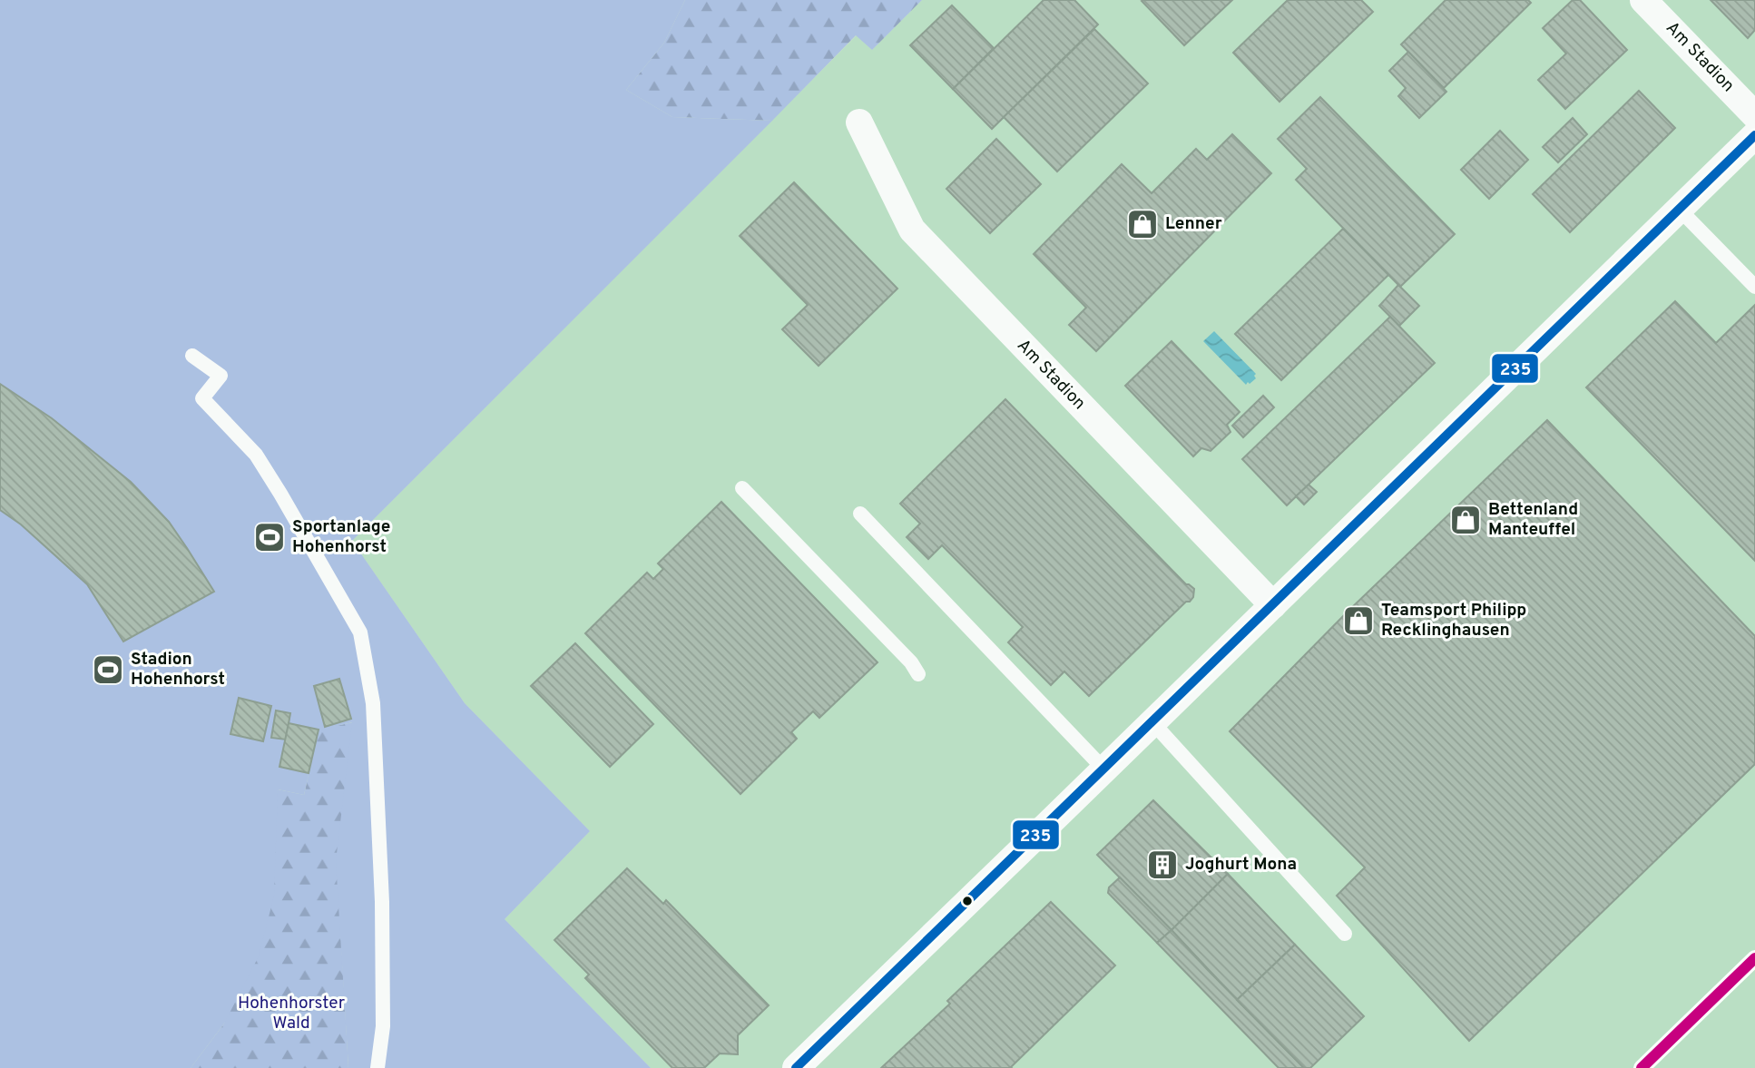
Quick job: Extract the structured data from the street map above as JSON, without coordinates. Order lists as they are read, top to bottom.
{
  "streets": {
    "street": ["Am Stadion"]
  },
  "parks": ["Hohenhorster Wald"],
  "places": {
    "shop": ["Lenner", "Bettenland Manteuffel", "Teamsport Philipp Recklinghausen"],
    "sports": ["Sportanlage Hohenhorst", "Stadion Hohenhorst"],
    "building": ["Joghurt Mona"]
  },
  "lines": ["transit line 235"]
}
